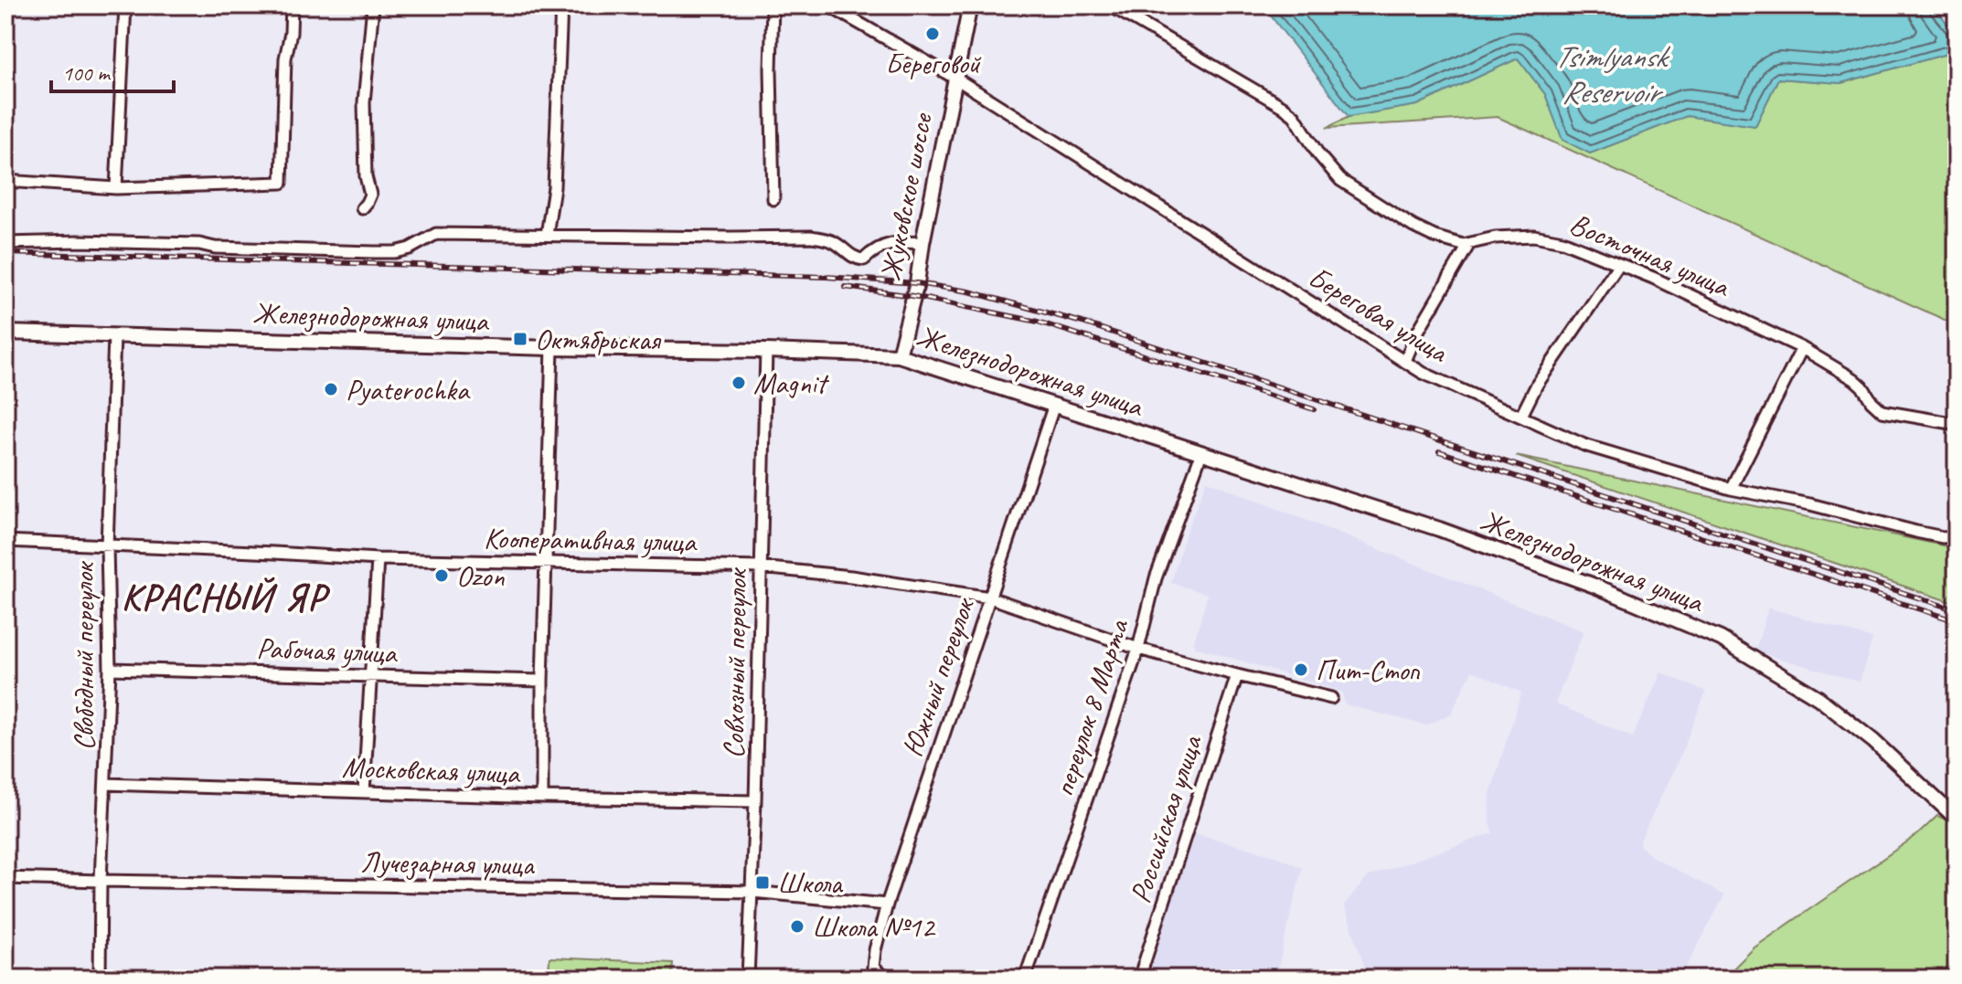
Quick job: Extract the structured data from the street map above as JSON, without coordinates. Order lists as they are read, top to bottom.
{
  "streets": {
    "main road": ["Жуковское шоссе", "Железнодорожная улица"],
    "street": [
      "Восточная улица",
      "Береговая улица",
      "Кооперативная улица",
      "Рабочая улица",
      "Свободный переулок",
      "Совхозный переулок",
      "Южный переулок",
      "переулок 8 Марта",
      "Московская улица",
      "Российская улица",
      "Лучезарная улица"
    ]
  },
  "crossings": [
    ["Жуковское шоссе", "Береговая улица"],
    ["Жуковское шоссе", "Железнодорожная улица"],
    ["Железнодорожная улица", "Свободный переулок"],
    ["Железнодорожная улица", "Совхозный переулок"],
    ["Железнодорожная улица", "Южный переулок"],
    ["Железнодорожная улица", "переулок 8 Марта"],
    ["Кооперативная улица", "Свободный переулок"],
    ["Кооперативная улица", "Совхозный переулок"],
    ["Кооперативная улица", "Южный переулок"],
    ["Кооперативная улица", "переулок 8 Марта"],
    ["Кооперативная улица", "Российская улица"],
    ["Рабочая улица", "Свободный переулок"],
    ["Свободный переулок", "Московская улица"],
    ["Свободный переулок", "Лучезарная улица"],
    ["Совхозный переулок", "Московская улица"],
    ["Совхозный переулок", "Лучезарная улица"],
    ["Южный переулок", "Лучезарная улица"]
  ],
  "districts": ["КРАСНЫЙ ЯР"],
  "water": ["Tsimlyansk Reservoir"],
  "places": {
    "other": [
      "Береговой",
      "Magnit",
      "Pyaterochka",
      "Ozon",
      "Пит-Стоп",
      "Школа №12"
    ],
    "transit": ["Октябрьская", "Школа"]
  },
  "scale_bar": "100 m"
}
